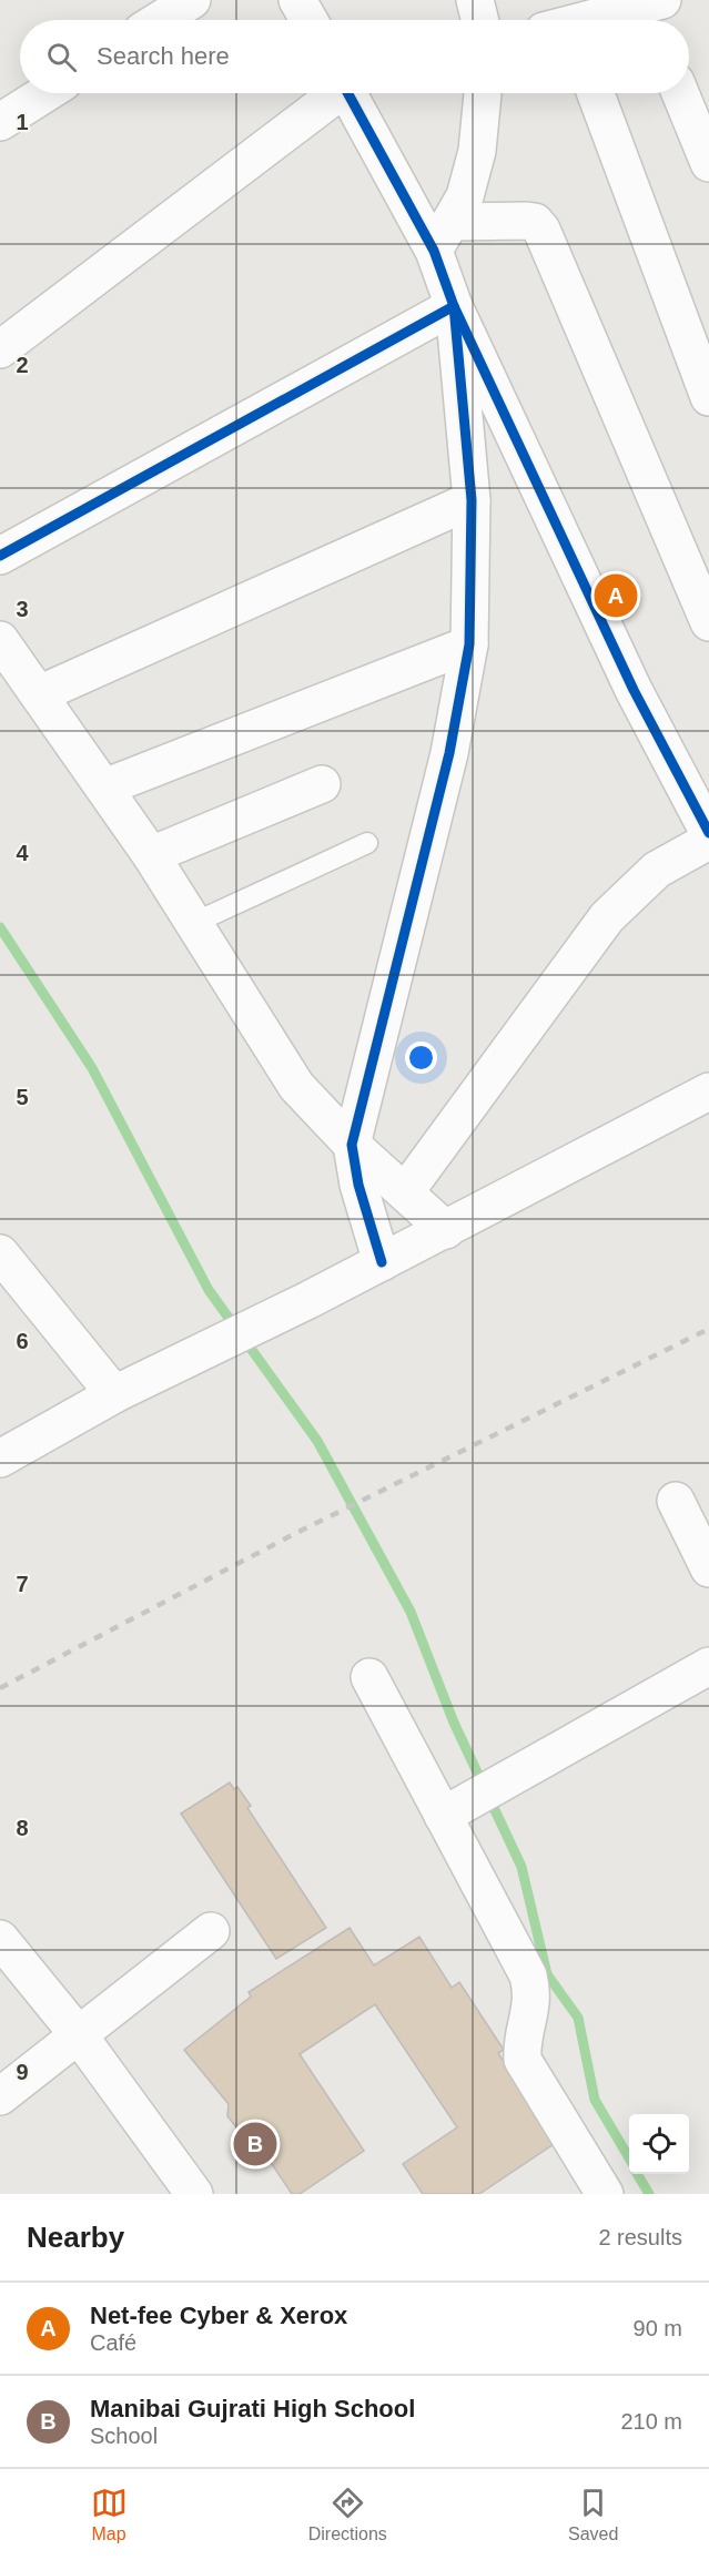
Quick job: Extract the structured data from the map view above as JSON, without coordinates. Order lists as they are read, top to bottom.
{
  "page": {
    "search": "Search here",
    "pins": ["A", "B"],
    "heading": ["Nearby", "2 results"],
    "list": [
      {
        "mark": "A",
        "name": "Net-fee Cyber & Xerox",
        "note": "Café",
        "value": "90 m"
      },
      {
        "mark": "B",
        "name": "Manibai Gujrati High School",
        "note": "School",
        "value": "210 m"
      }
    ],
    "nav": ["Map", "Directions", "Saved"]
  },
  "grid": {
    "rows": [
      "1",
      "2",
      "3",
      "4",
      "5",
      "6",
      "7",
      "8",
      "9"
    ]
  }
}
